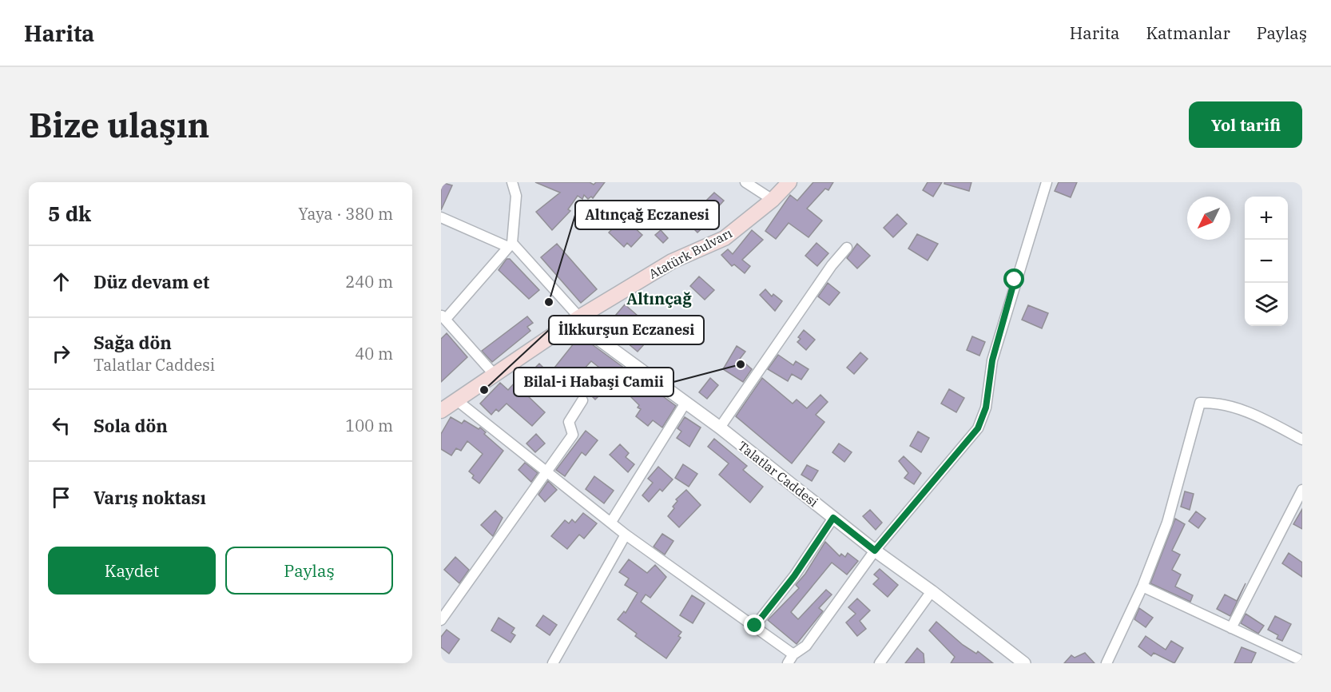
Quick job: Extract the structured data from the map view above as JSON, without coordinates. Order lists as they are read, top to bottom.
{
  "streets": {
    "main road": ["Atatürk Bulvarı"],
    "street": ["Talatlar Caddesi"]
  },
  "crossings": [
    ["Atatürk Bulvarı", "Talatlar Caddesi"]
  ],
  "districts": ["Altınçağ"],
  "places": ["Altınçağ Eczanesi", "Bilal-i Habaşi Camii", "İlkkurşun Eczanesi"],
  "north": "bottom left",
  "page": {
    "header": "Harita",
    "nav": ["Harita", "Katmanlar", "Paylaş"],
    "buttons": [
      "Yol tarifi",
      ["Kaydet", "Paylaş"]
    ],
    "title": "Bize ulaşın",
    "heading": ["5 dk", "Yaya · 380 m"],
    "map_buttons": ["+", "−"],
    "list": [
      ["Düz devam et", "240 m"],
      ["Sağa dön", "Talatlar Caddesi", "40 m"],
      ["Sola dön", "100 m"],
      "Varış noktası"
    ]
  }
}
